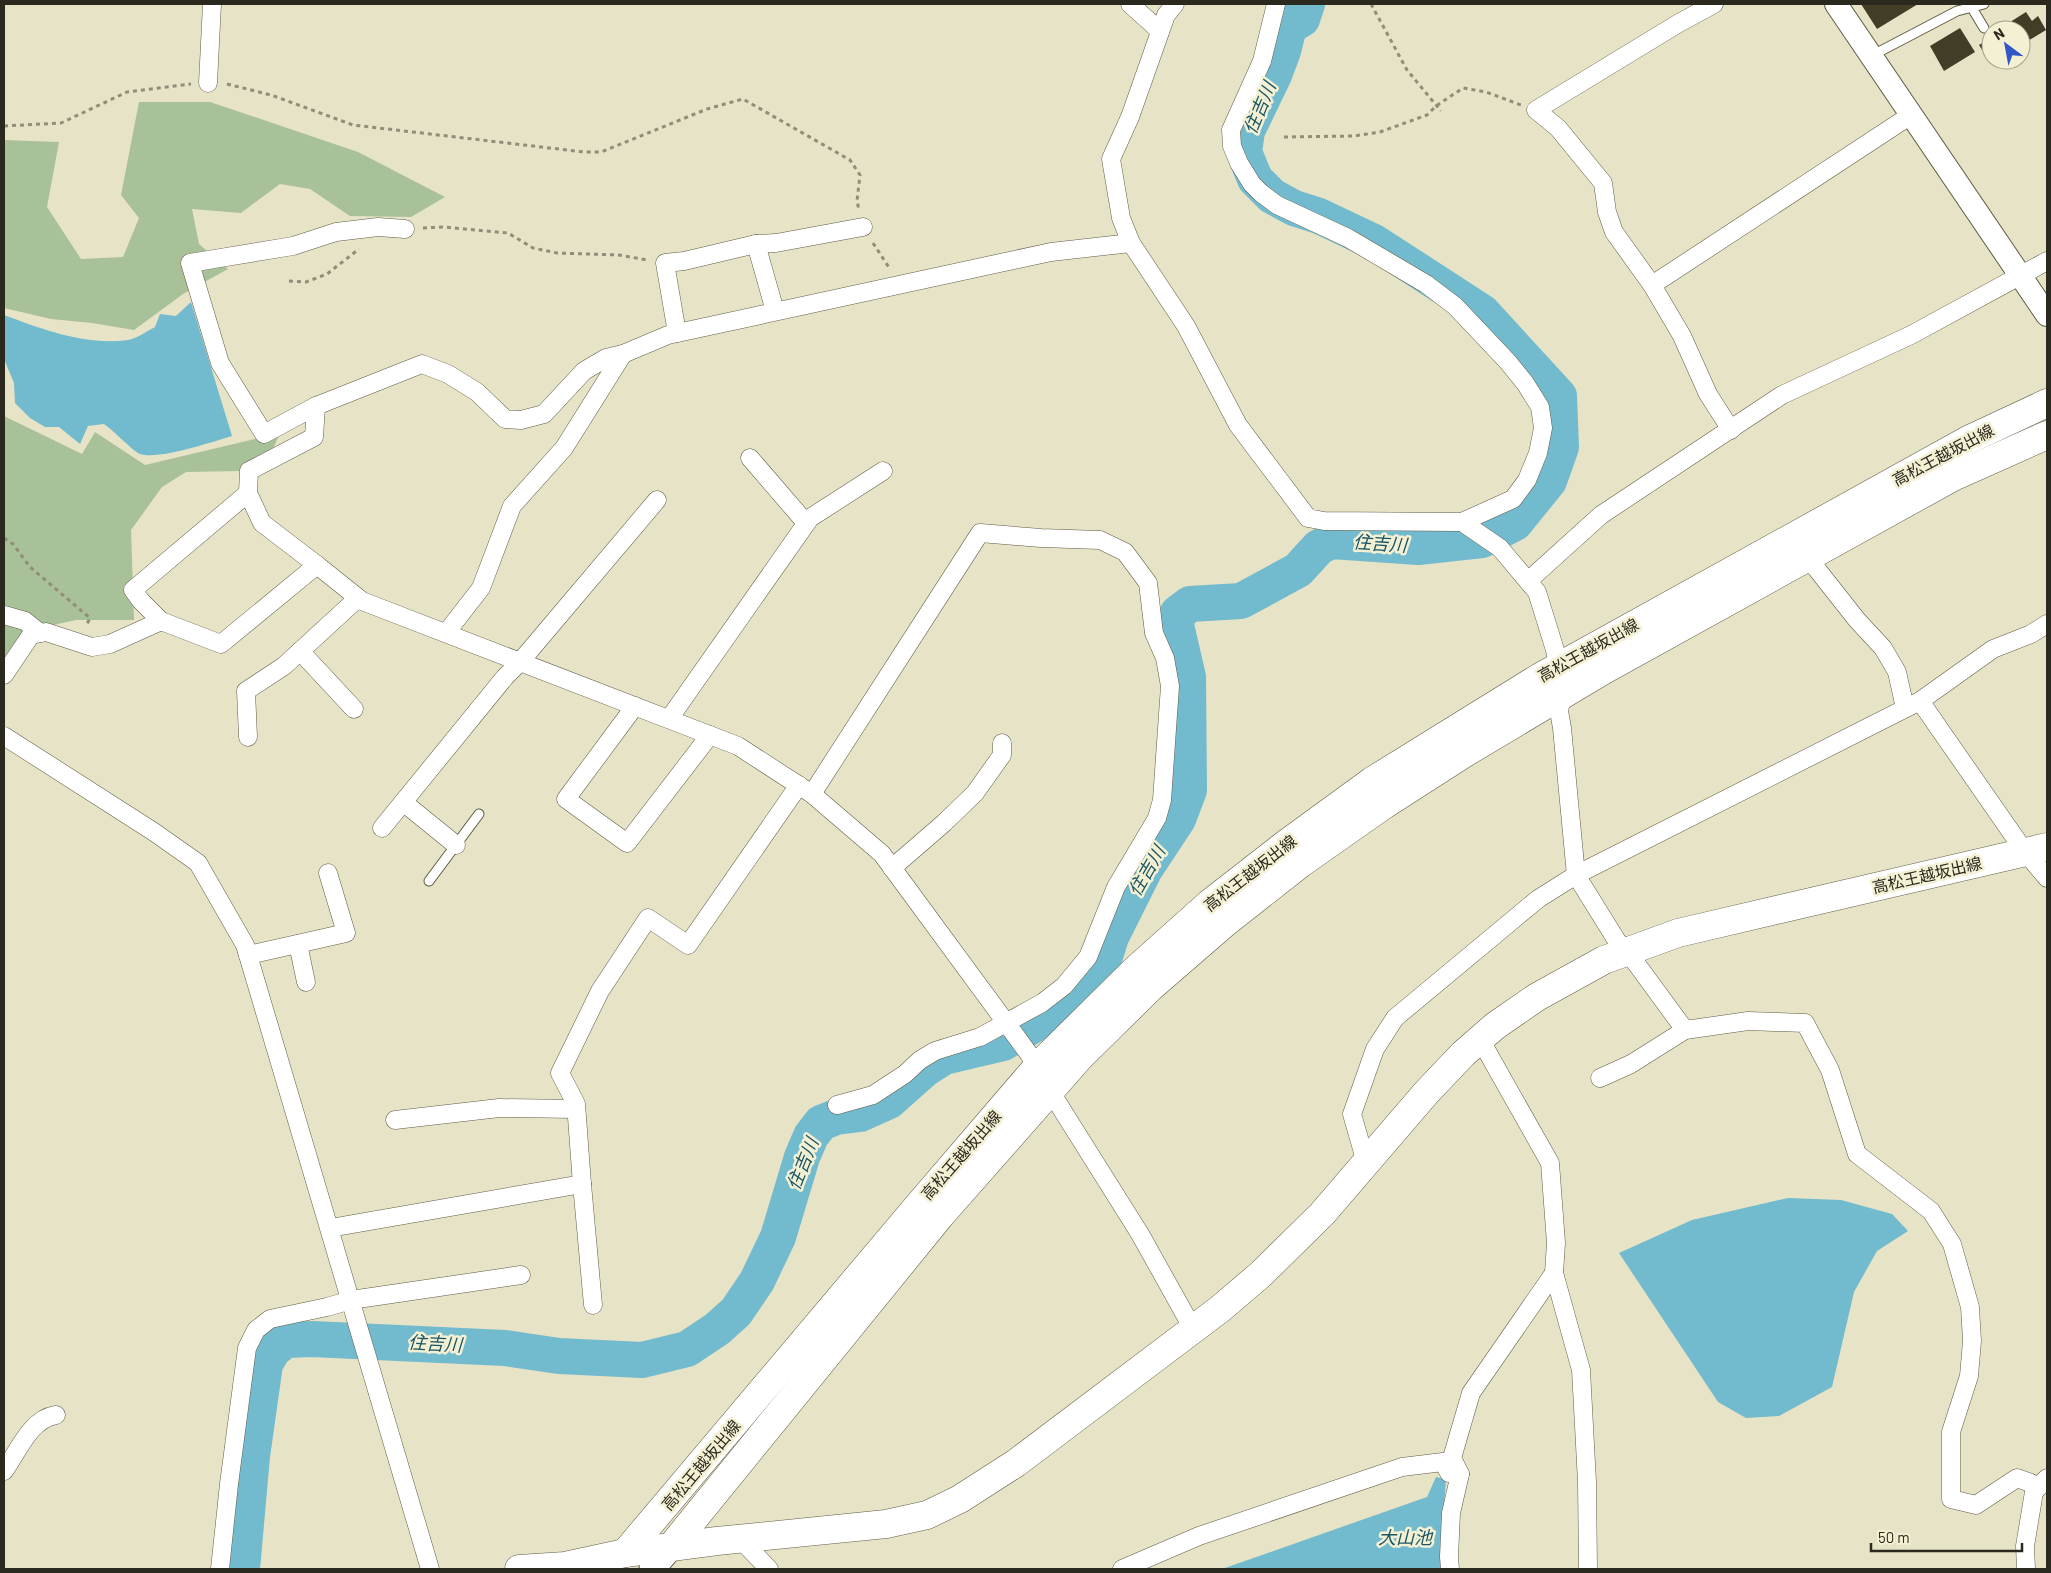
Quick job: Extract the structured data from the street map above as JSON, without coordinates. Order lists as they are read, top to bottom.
{
  "streets": {
    "main road": ["高松王越坂出線"]
  },
  "water": ["住吉川", "大山池"],
  "scale_bar": "50 m",
  "north": "top left"
}
